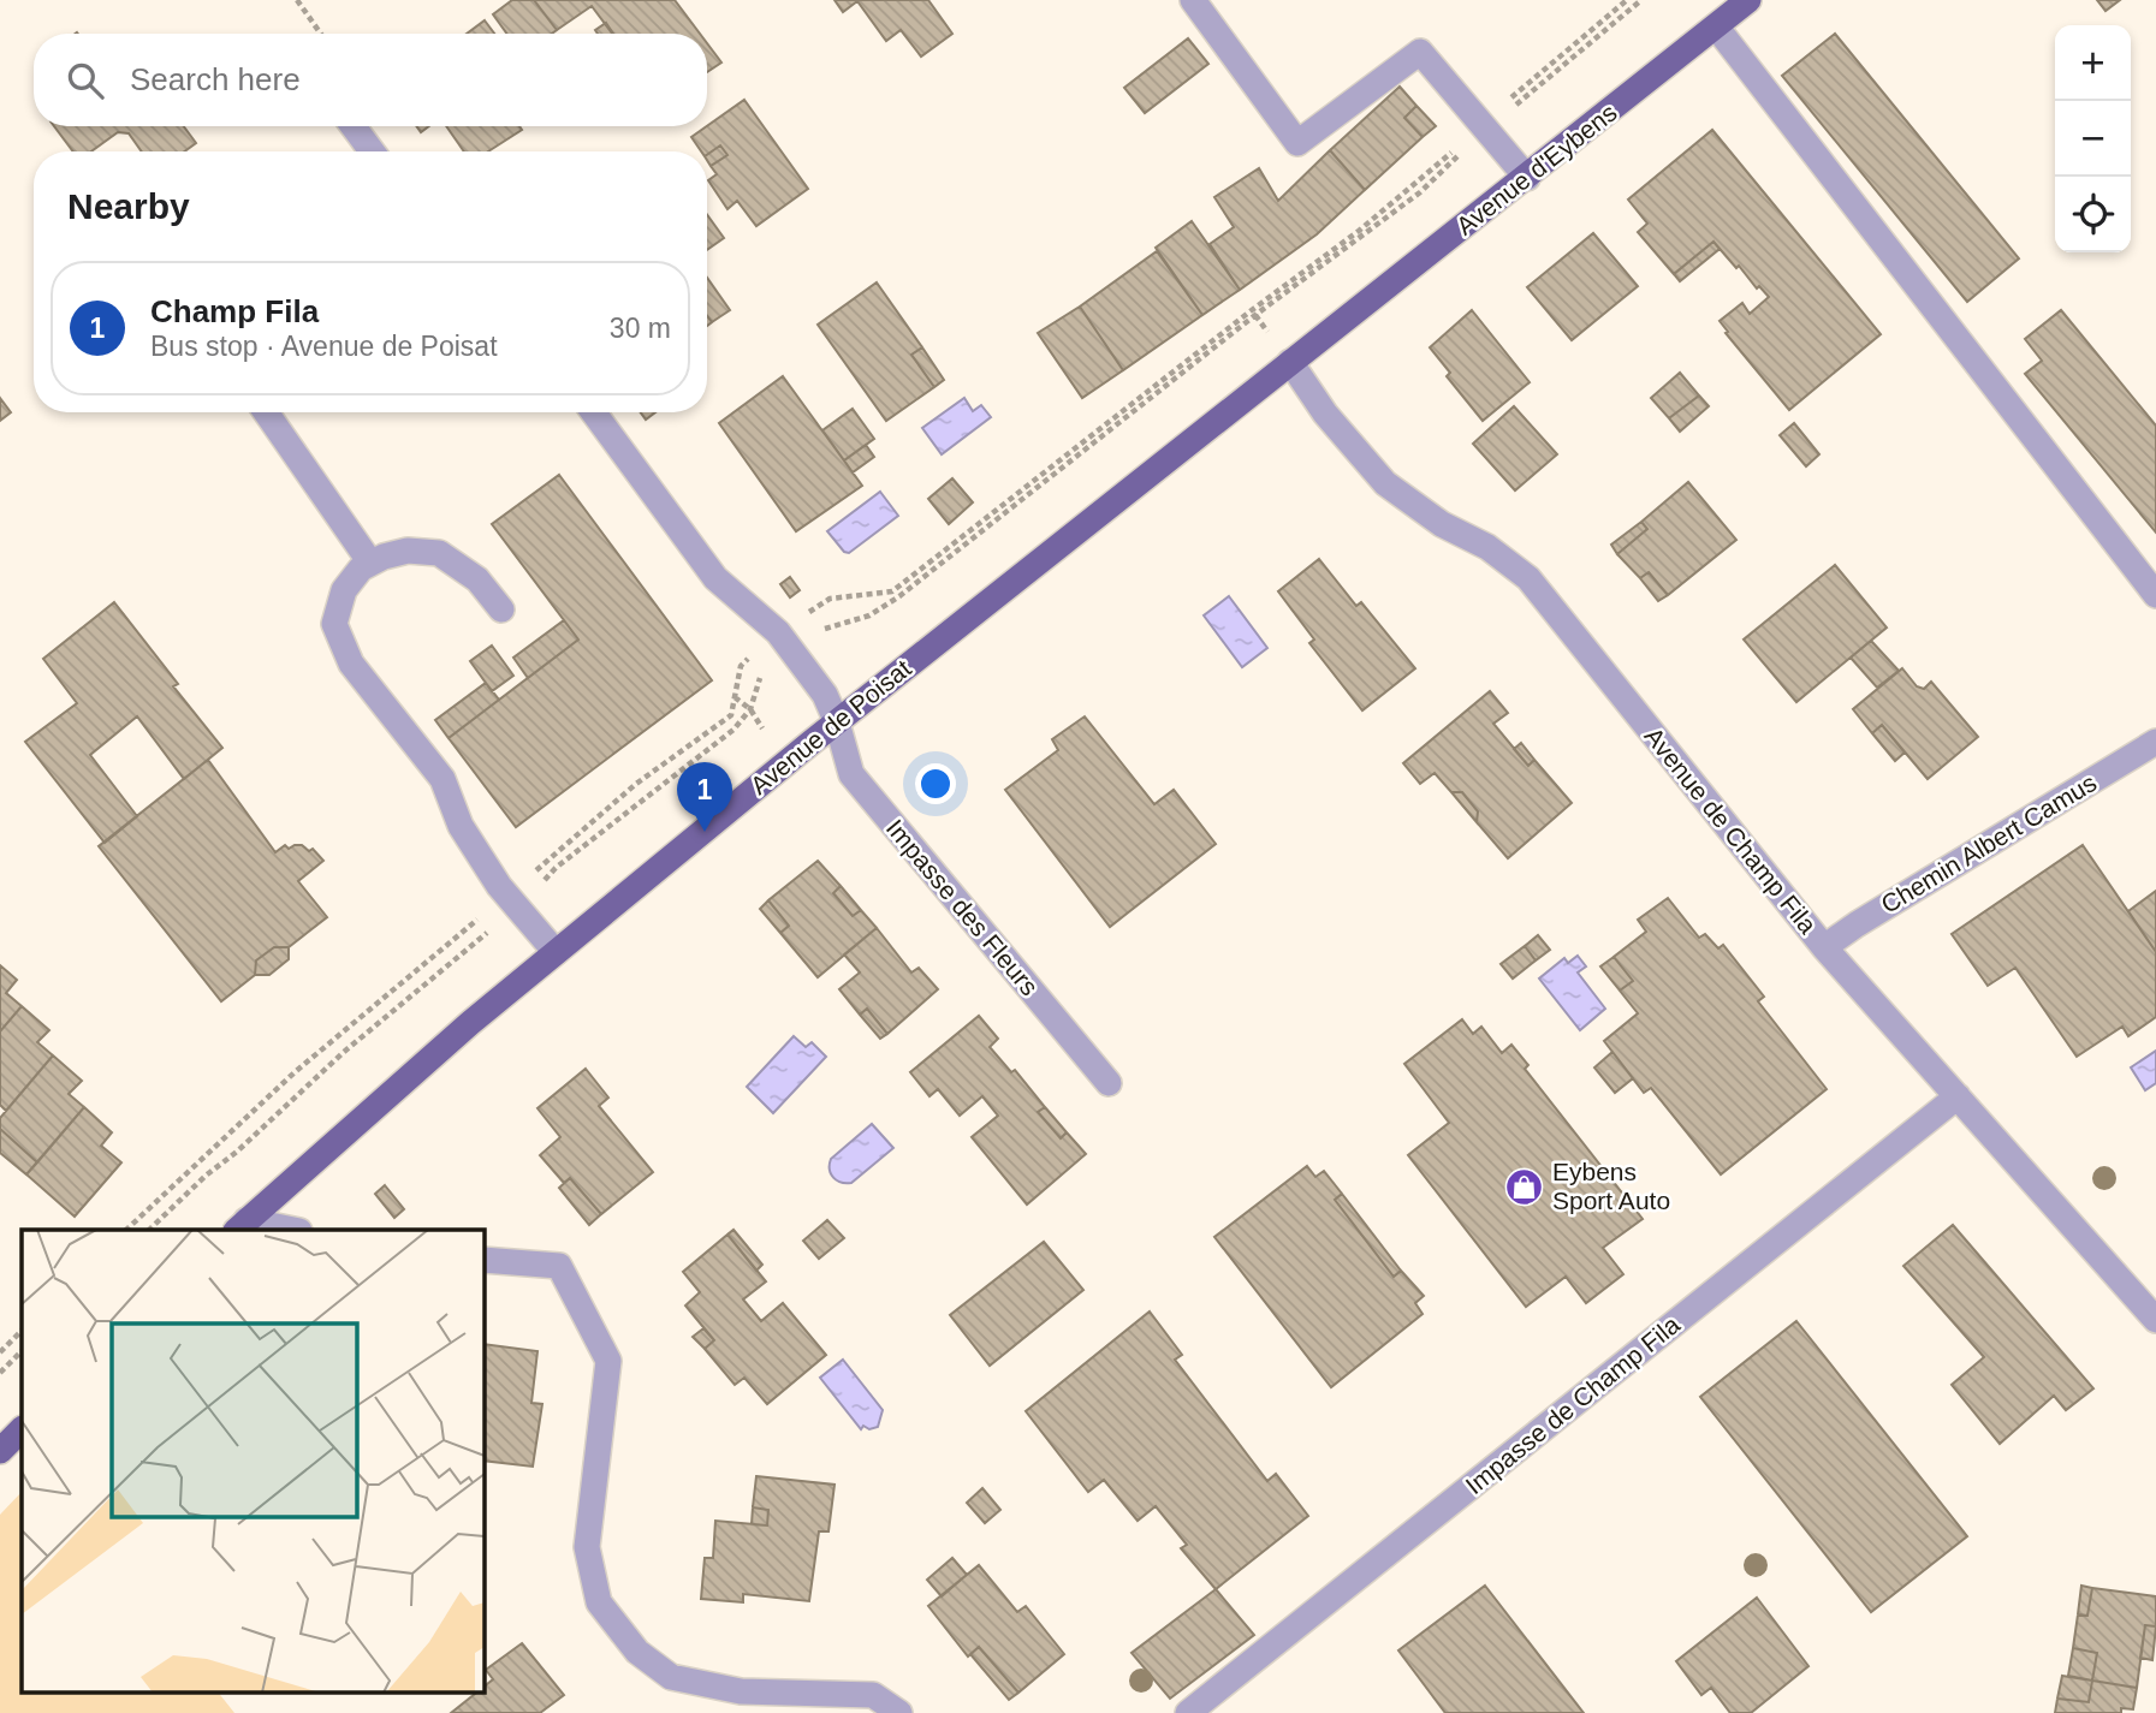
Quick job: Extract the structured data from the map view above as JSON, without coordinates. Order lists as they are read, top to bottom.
{
  "streets": {
    "main road": ["Avenue d'Eybens", "Avenue de Poisat"],
    "street": [
      "Avenue de Champ Fila",
      "Chemin Albert Camus",
      "Impasse des Fleurs",
      "Impasse de Champ Fila"
    ]
  },
  "crossings": [
    ["Avenue d'Eybens", "Avenue de Poisat"],
    ["Avenue de Poisat", "Avenue de Champ Fila"],
    ["Avenue de Poisat", "Impasse des Fleurs"],
    ["Avenue de Champ Fila", "Chemin Albert Camus"],
    ["Avenue de Champ Fila", "Impasse de Champ Fila"]
  ],
  "places": {
    "shop": ["Eybens Sport Auto"]
  },
  "page": {
    "map_buttons": ["+", "−"],
    "search": "Search here",
    "heading": "Nearby",
    "list": [
      {
        "mark": "1",
        "name": "Champ Fila",
        "note": "Bus stop · Avenue de Poisat",
        "value": "30 m"
      }
    ],
    "pins": "1"
  }
}
